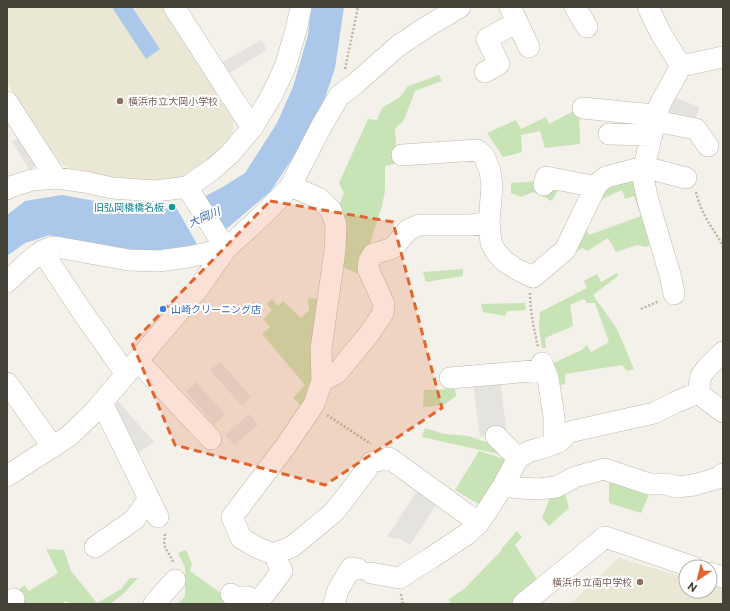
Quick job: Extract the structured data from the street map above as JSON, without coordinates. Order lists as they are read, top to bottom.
{
  "water": ["大岡川"],
  "places": [
    "横浜市立大岡小学校",
    "旧弘岡橋橋名板",
    "山崎クリーニング店",
    "横浜市立南中学校"
  ],
  "north": "bottom left"
}
